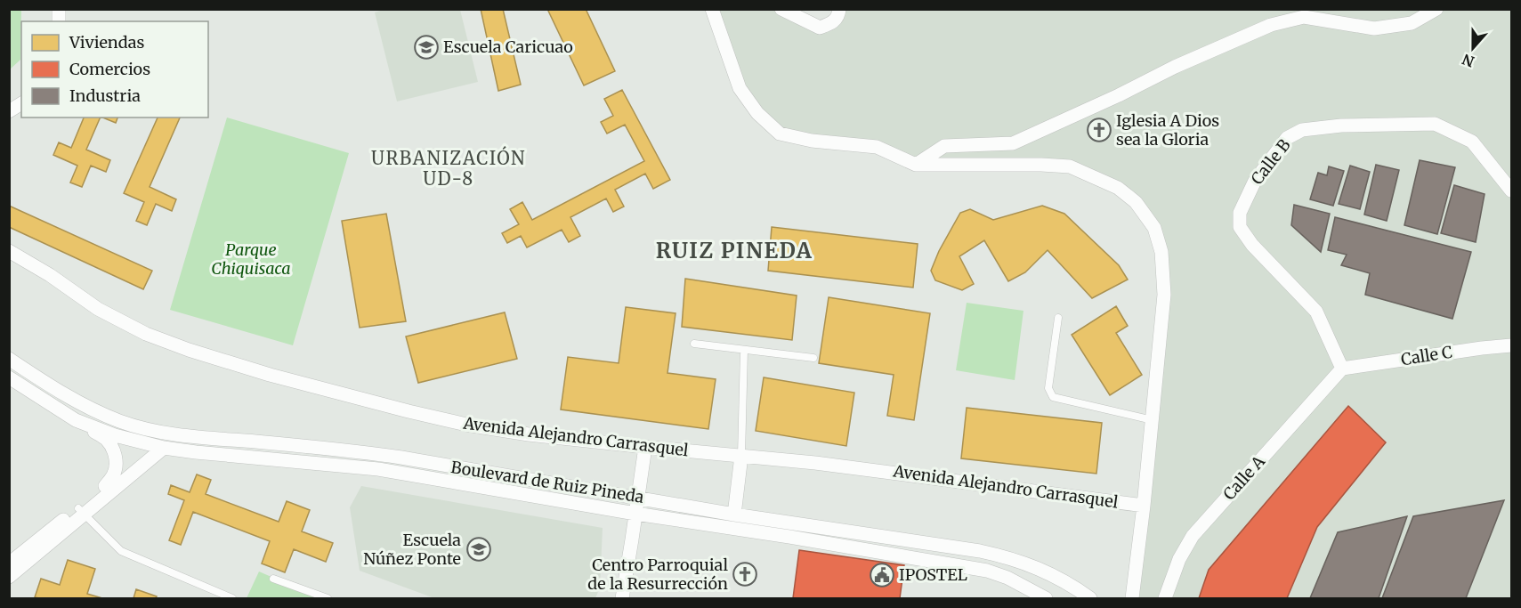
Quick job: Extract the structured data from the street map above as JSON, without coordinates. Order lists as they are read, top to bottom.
{
  "streets": {
    "street": [
      "Calle B",
      "Calle C",
      "Avenida Alejandro Carrasquel",
      "Calle A",
      "Boulevard de Ruiz Pineda"
    ]
  },
  "crossings": [
    ["Calle B", "Calle C"],
    ["Calle B", "Calle A"],
    ["Calle C", "Calle A"]
  ],
  "districts": ["URBANIZACIÓN UD-8", "RUIZ PINEDA"],
  "parks": ["Parque Chiquisaca"],
  "places": {
    "school or university": ["Escuela Caricuao", "Escuela Núñez Ponte"],
    "church": ["Iglesia A Dios sea la Gloria", "Centro Parroquial de la Resurrección"],
    "public building": ["IPOSTEL"]
  },
  "legend": ["Viviendas", "Comercios", "Industria"],
  "north": "bottom"
}
